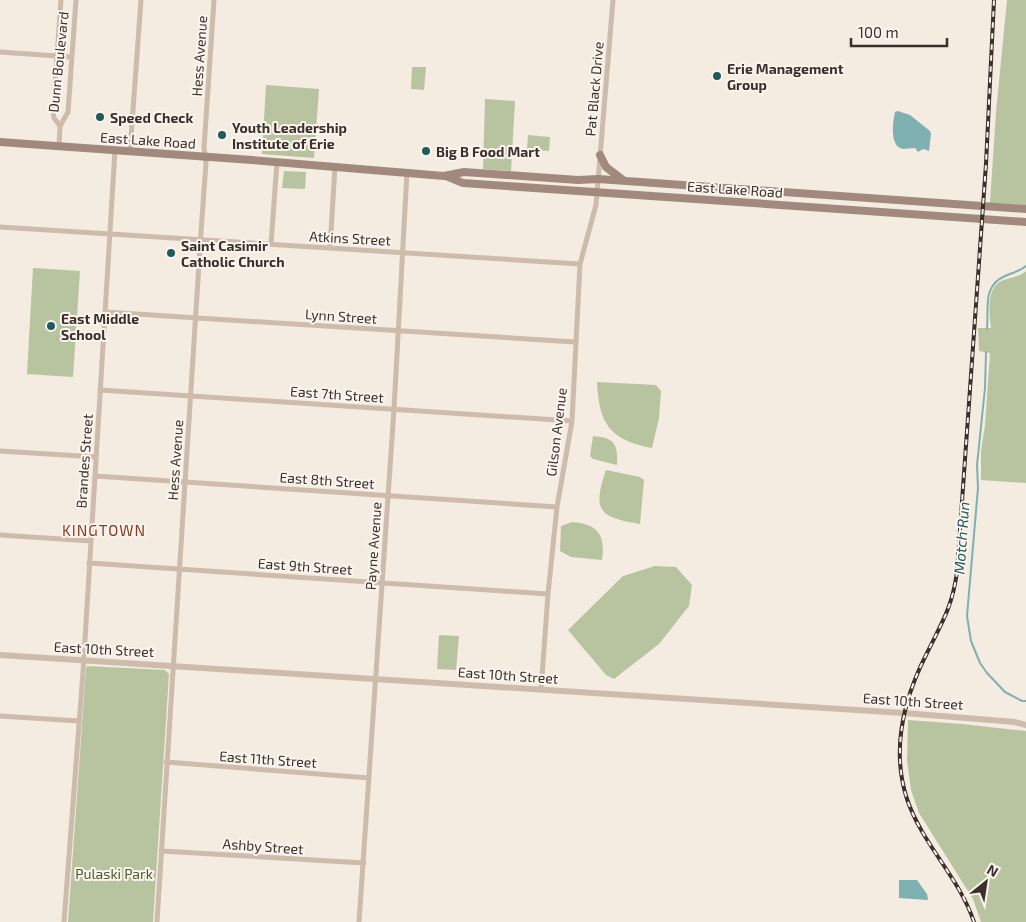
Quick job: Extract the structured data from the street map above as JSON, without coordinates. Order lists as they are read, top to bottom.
{
  "streets": {
    "main road": ["East Lake Road"],
    "street": [
      "Hess Avenue",
      "Dunn Boulevard",
      "Pat Black Drive",
      "Atkins Street",
      "Lynn Street",
      "East 7th Street",
      "Gilson Avenue",
      "Brandes Street",
      "East 8th Street",
      "Payne Avenue",
      "East 9th Street",
      "East 10th Street",
      "East 11th Street",
      "Ashby Street"
    ]
  },
  "crossings": [
    ["Hess Avenue", "East Lake Road"],
    ["Hess Avenue", "Atkins Street"],
    ["Hess Avenue", "Lynn Street"],
    ["Hess Avenue", "East 7th Street"],
    ["Hess Avenue", "East 8th Street"],
    ["Hess Avenue", "East 9th Street"],
    ["Hess Avenue", "East 10th Street"],
    ["Hess Avenue", "East 11th Street"],
    ["Hess Avenue", "Ashby Street"],
    ["Dunn Boulevard", "East Lake Road"],
    ["Pat Black Drive", "East Lake Road"],
    ["Pat Black Drive", "Gilson Avenue"],
    ["East Lake Road", "Gilson Avenue"],
    ["East Lake Road", "Brandes Street"],
    ["East Lake Road", "Payne Avenue"],
    ["Atkins Street", "Gilson Avenue"],
    ["Atkins Street", "Brandes Street"],
    ["Atkins Street", "Payne Avenue"],
    ["Lynn Street", "Gilson Avenue"],
    ["Lynn Street", "Brandes Street"],
    ["Lynn Street", "Payne Avenue"],
    ["East 7th Street", "Gilson Avenue"],
    ["East 7th Street", "Brandes Street"],
    ["East 7th Street", "Payne Avenue"],
    ["Gilson Avenue", "East 8th Street"],
    ["Gilson Avenue", "East 9th Street"],
    ["Gilson Avenue", "East 10th Street"],
    ["Brandes Street", "East 8th Street"],
    ["Brandes Street", "East 9th Street"],
    ["Brandes Street", "East 10th Street"],
    ["East 8th Street", "Payne Avenue"],
    ["Payne Avenue", "East 9th Street"],
    ["Payne Avenue", "East 10th Street"],
    ["Payne Avenue", "East 11th Street"],
    ["Payne Avenue", "Ashby Street"]
  ],
  "districts": ["KINGTOWN"],
  "water": ["Motch Run"],
  "parks": ["Pulaski Park"],
  "places": [
    "Erie Management Group",
    "Speed Check",
    "Youth Leadership Institute of Erie",
    "Big B Food Mart",
    "Saint Casimir Catholic Church",
    "East Middle School"
  ],
  "scale_bar": "100 m",
  "north": "top right"
}
